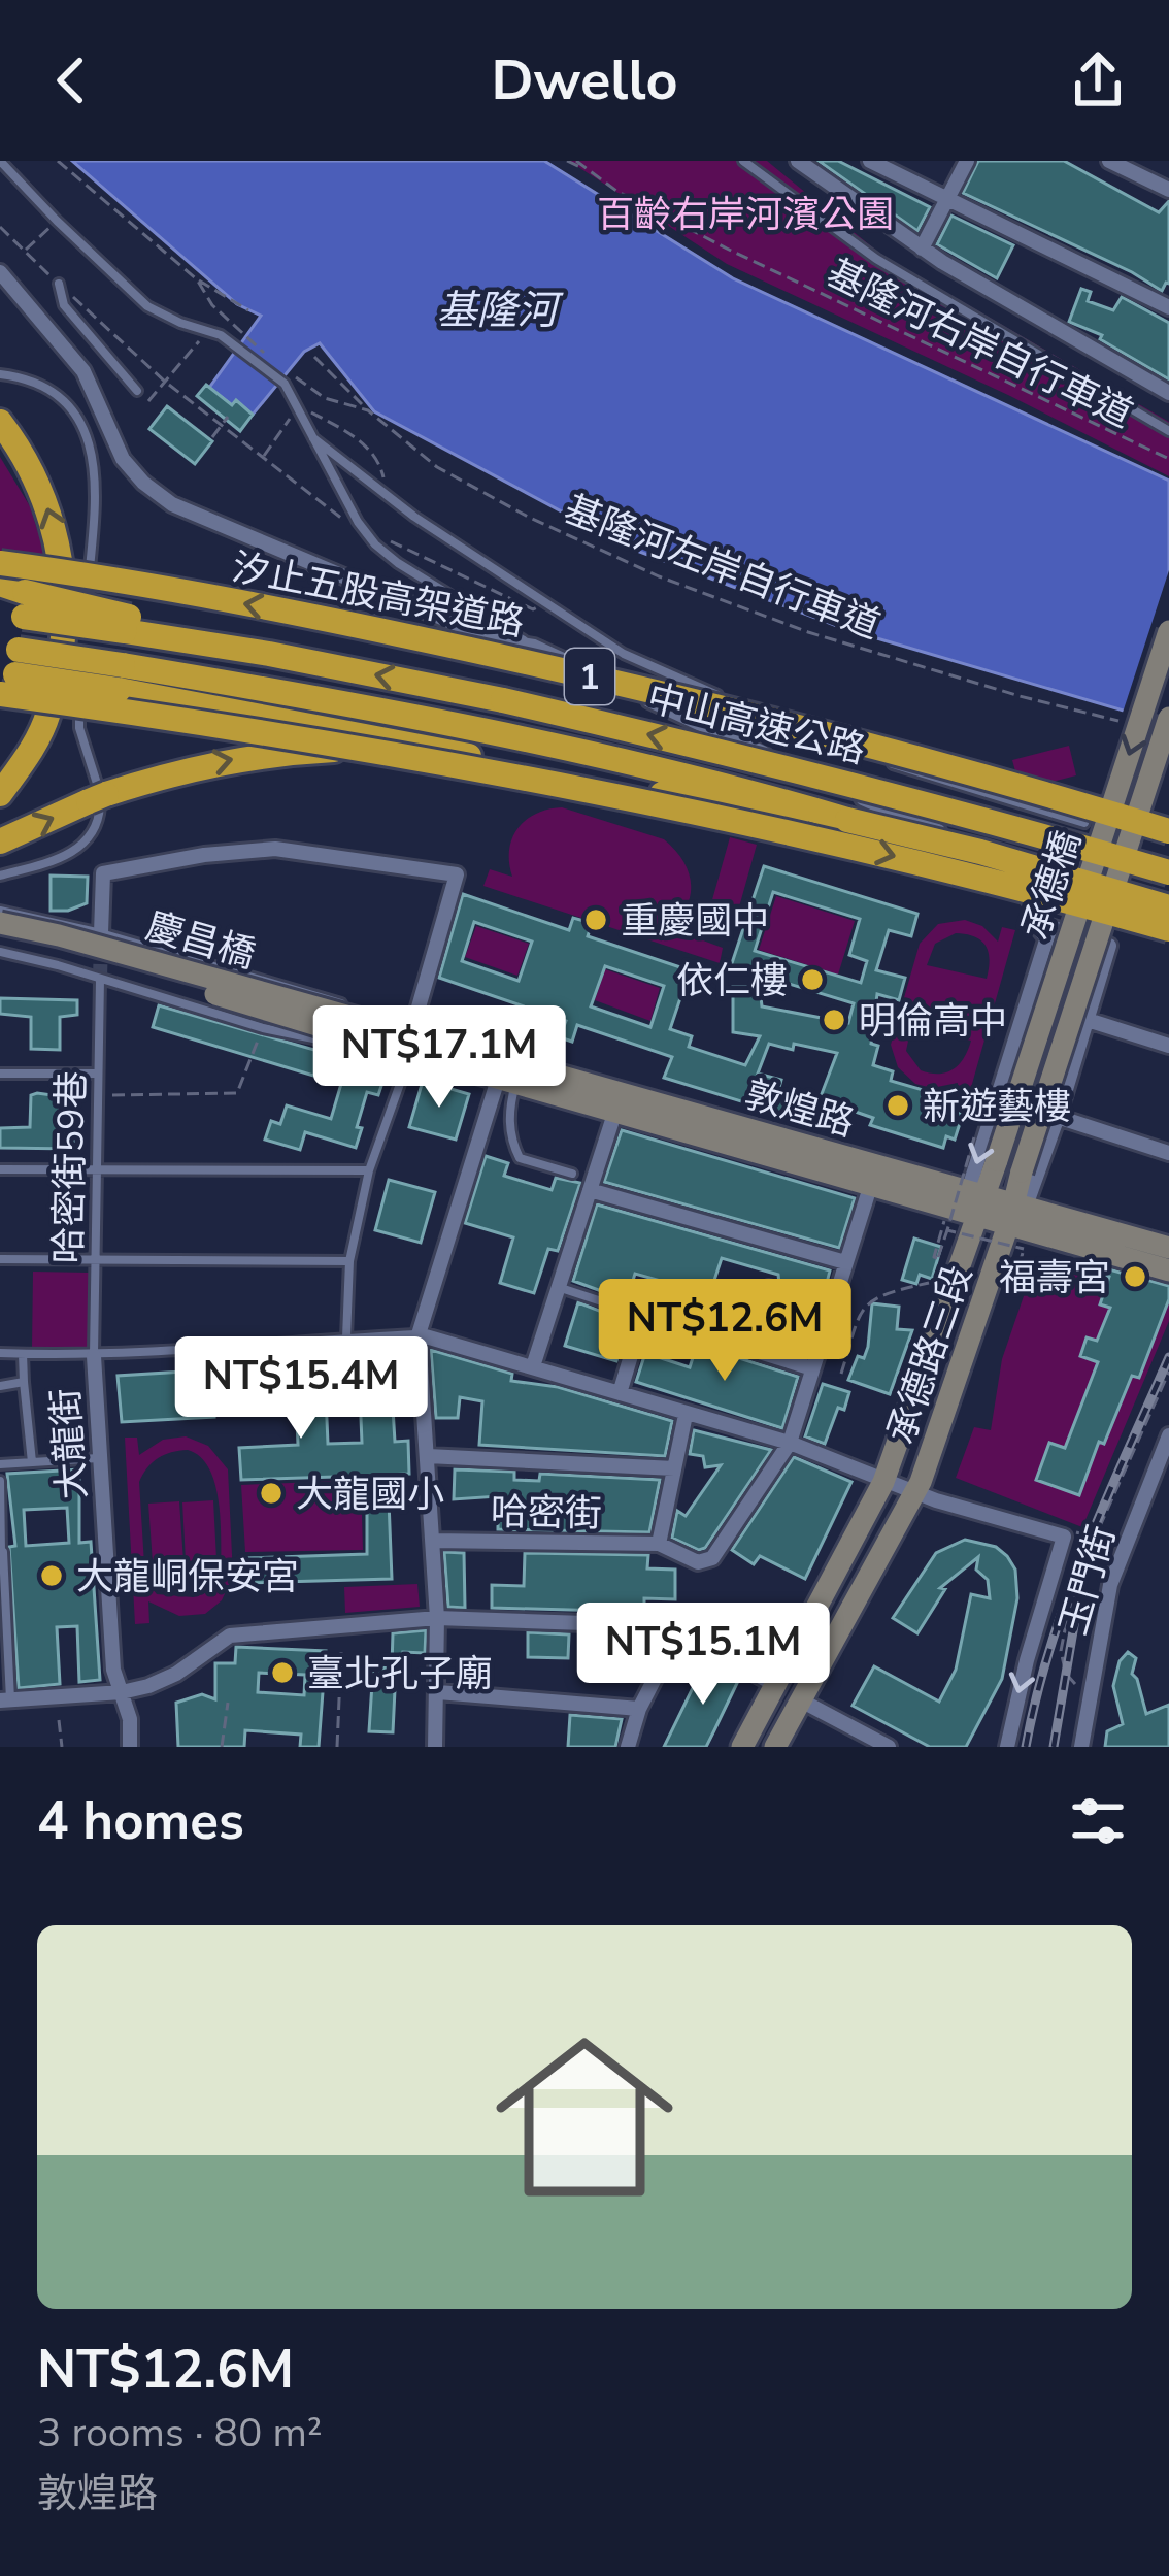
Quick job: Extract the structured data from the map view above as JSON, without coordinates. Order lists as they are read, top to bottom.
{
  "streets": {
    "highway": ["汐止五股高架道路", "1", "中山高速公路"],
    "main road": [
      "承德橋",
      "慶昌橋",
      "敦煌路",
      "承德路三段"
    ],
    "street": ["大龍街", "哈密街", "玉門街"],
    "lane": ["哈密街59巷"],
    "path": ["基隆河右岸自行車道", "基隆河左岸自行車道"]
  },
  "crossings": [
    ["1", "中山高速公路"],
    ["承德橋", "承德路三段"],
    ["慶昌橋", "敦煌路"],
    ["敦煌路", "哈密街59巷"],
    ["敦煌路", "承德路三段"],
    ["敦煌路", "哈密街"],
    ["哈密街59巷", "大龍街"]
  ],
  "water": ["基隆河"],
  "parks": ["百齡右岸河濱公園"],
  "places": [
    "重慶國中",
    "依仁樓",
    "明倫高中",
    "新遊藝樓",
    "福壽宮",
    "大龍國小",
    "大龍峒保安宮",
    "臺北孔子廟"
  ],
  "page": {
    "header": "Dwello",
    "price": [
      "NT$17.1M",
      "NT$12.6M",
      "NT$15.4M",
      "NT$15.1M"
    ],
    "heading": "4 homes",
    "list": [
      {
        "name": "NT$12.6M",
        "note": "3 rooms · 80 m² · 敦煌路"
      }
    ]
  }
}
